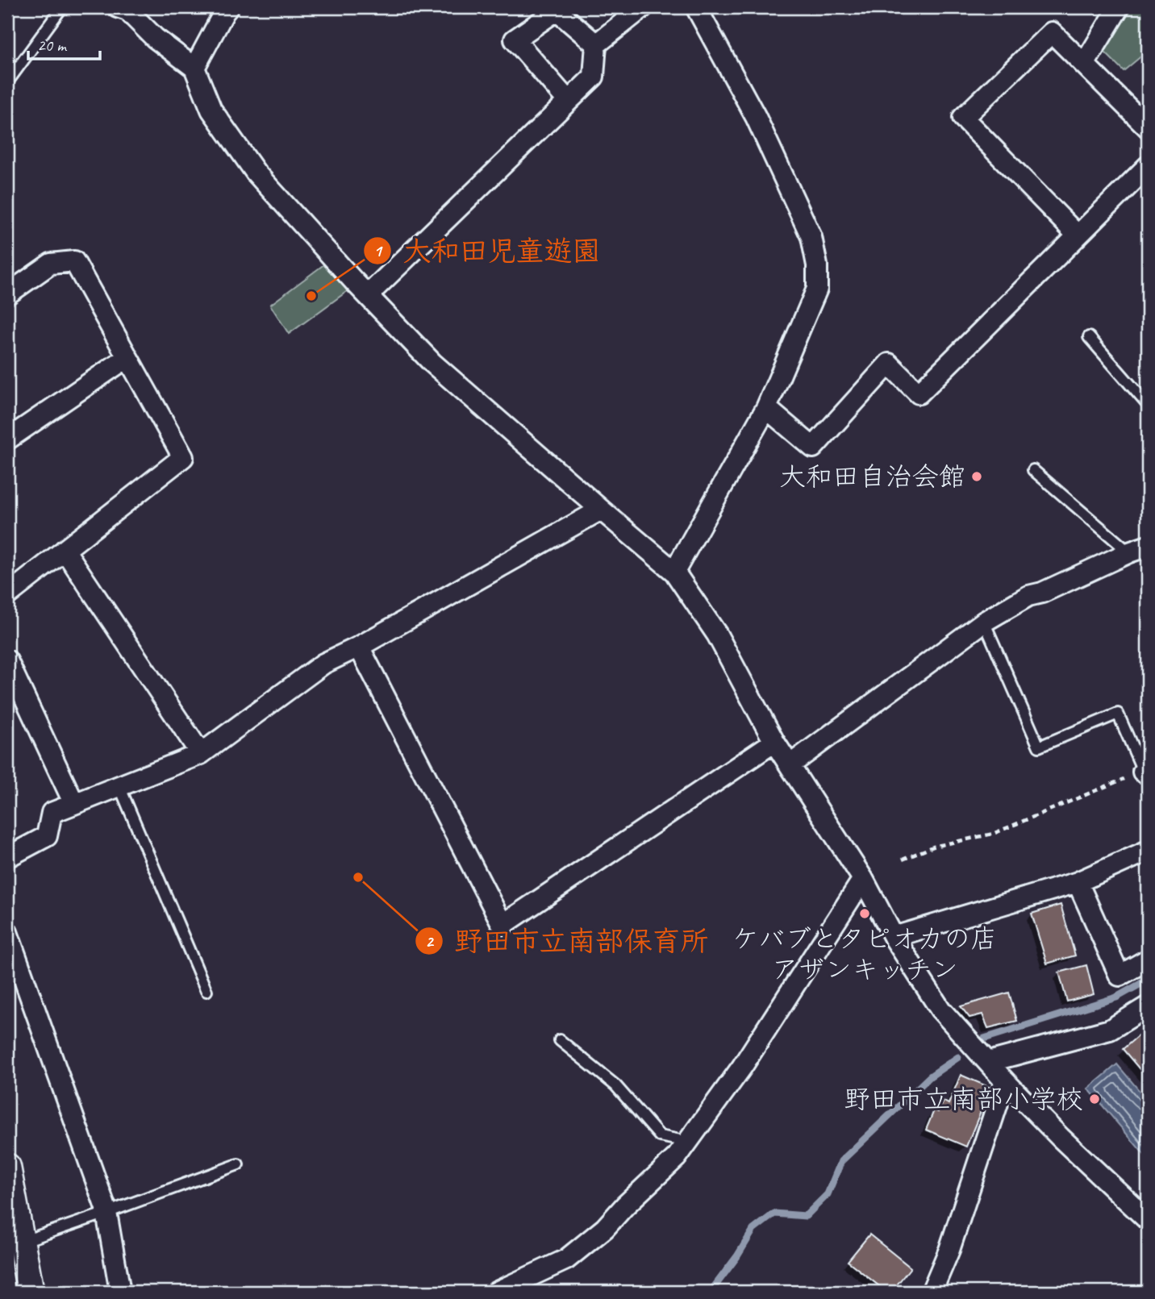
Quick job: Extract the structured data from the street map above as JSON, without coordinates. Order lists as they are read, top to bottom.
{
  "places": [
    "大和田児童遊園",
    "大和田自治会館",
    "野田市立南部保育所",
    "ケバブとタピオカの店 アザンキッチン",
    "野田市立南部小学校"
  ],
  "scale_bar": "20 m"
}
